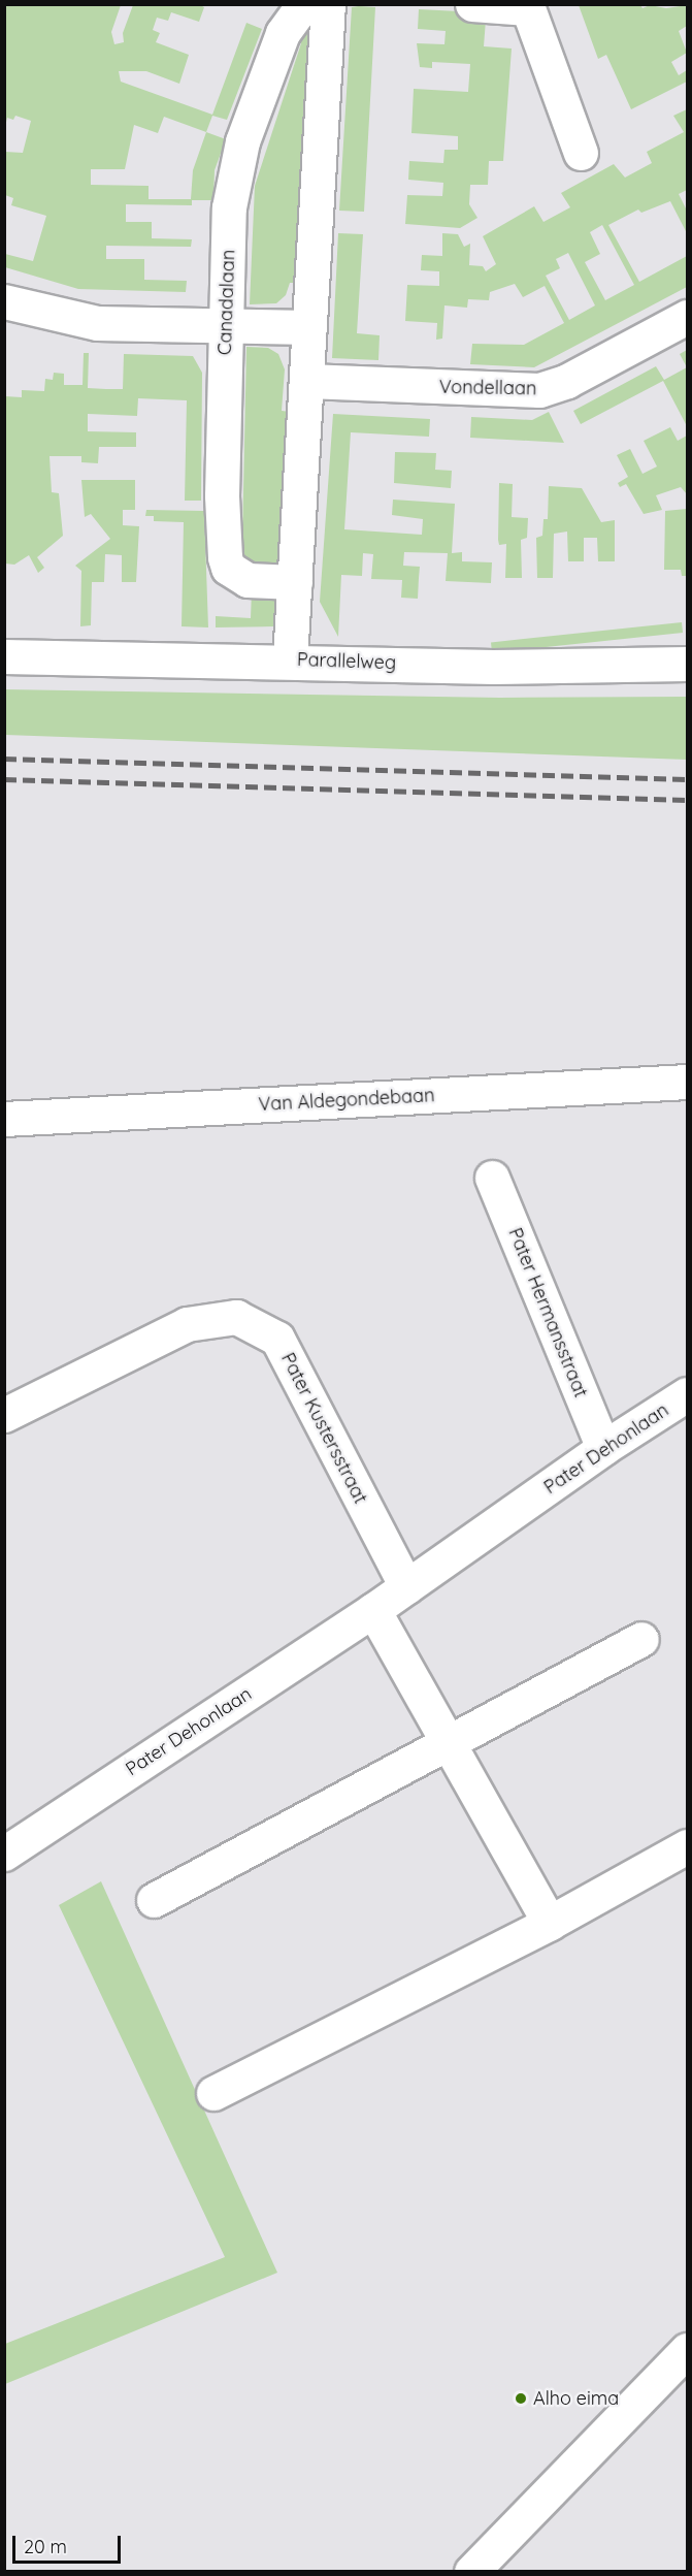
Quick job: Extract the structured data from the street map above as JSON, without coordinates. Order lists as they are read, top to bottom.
{
  "streets": {
    "street": [
      "Canadalaan",
      "Vondellaan",
      "Parallelweg",
      "Van Aldegondebaan",
      "Pater Hermansstraat",
      "Pater Kustersstraat",
      "Pater Dehonlaan"
    ]
  },
  "crossings": [
    ["Canadalaan", "Vondellaan"],
    ["Canadalaan", "Parallelweg"],
    ["Pater Hermansstraat", "Pater Dehonlaan"],
    ["Pater Kustersstraat", "Pater Dehonlaan"]
  ],
  "places": ["Alho eima"],
  "scale_bar": "20 m"
}
